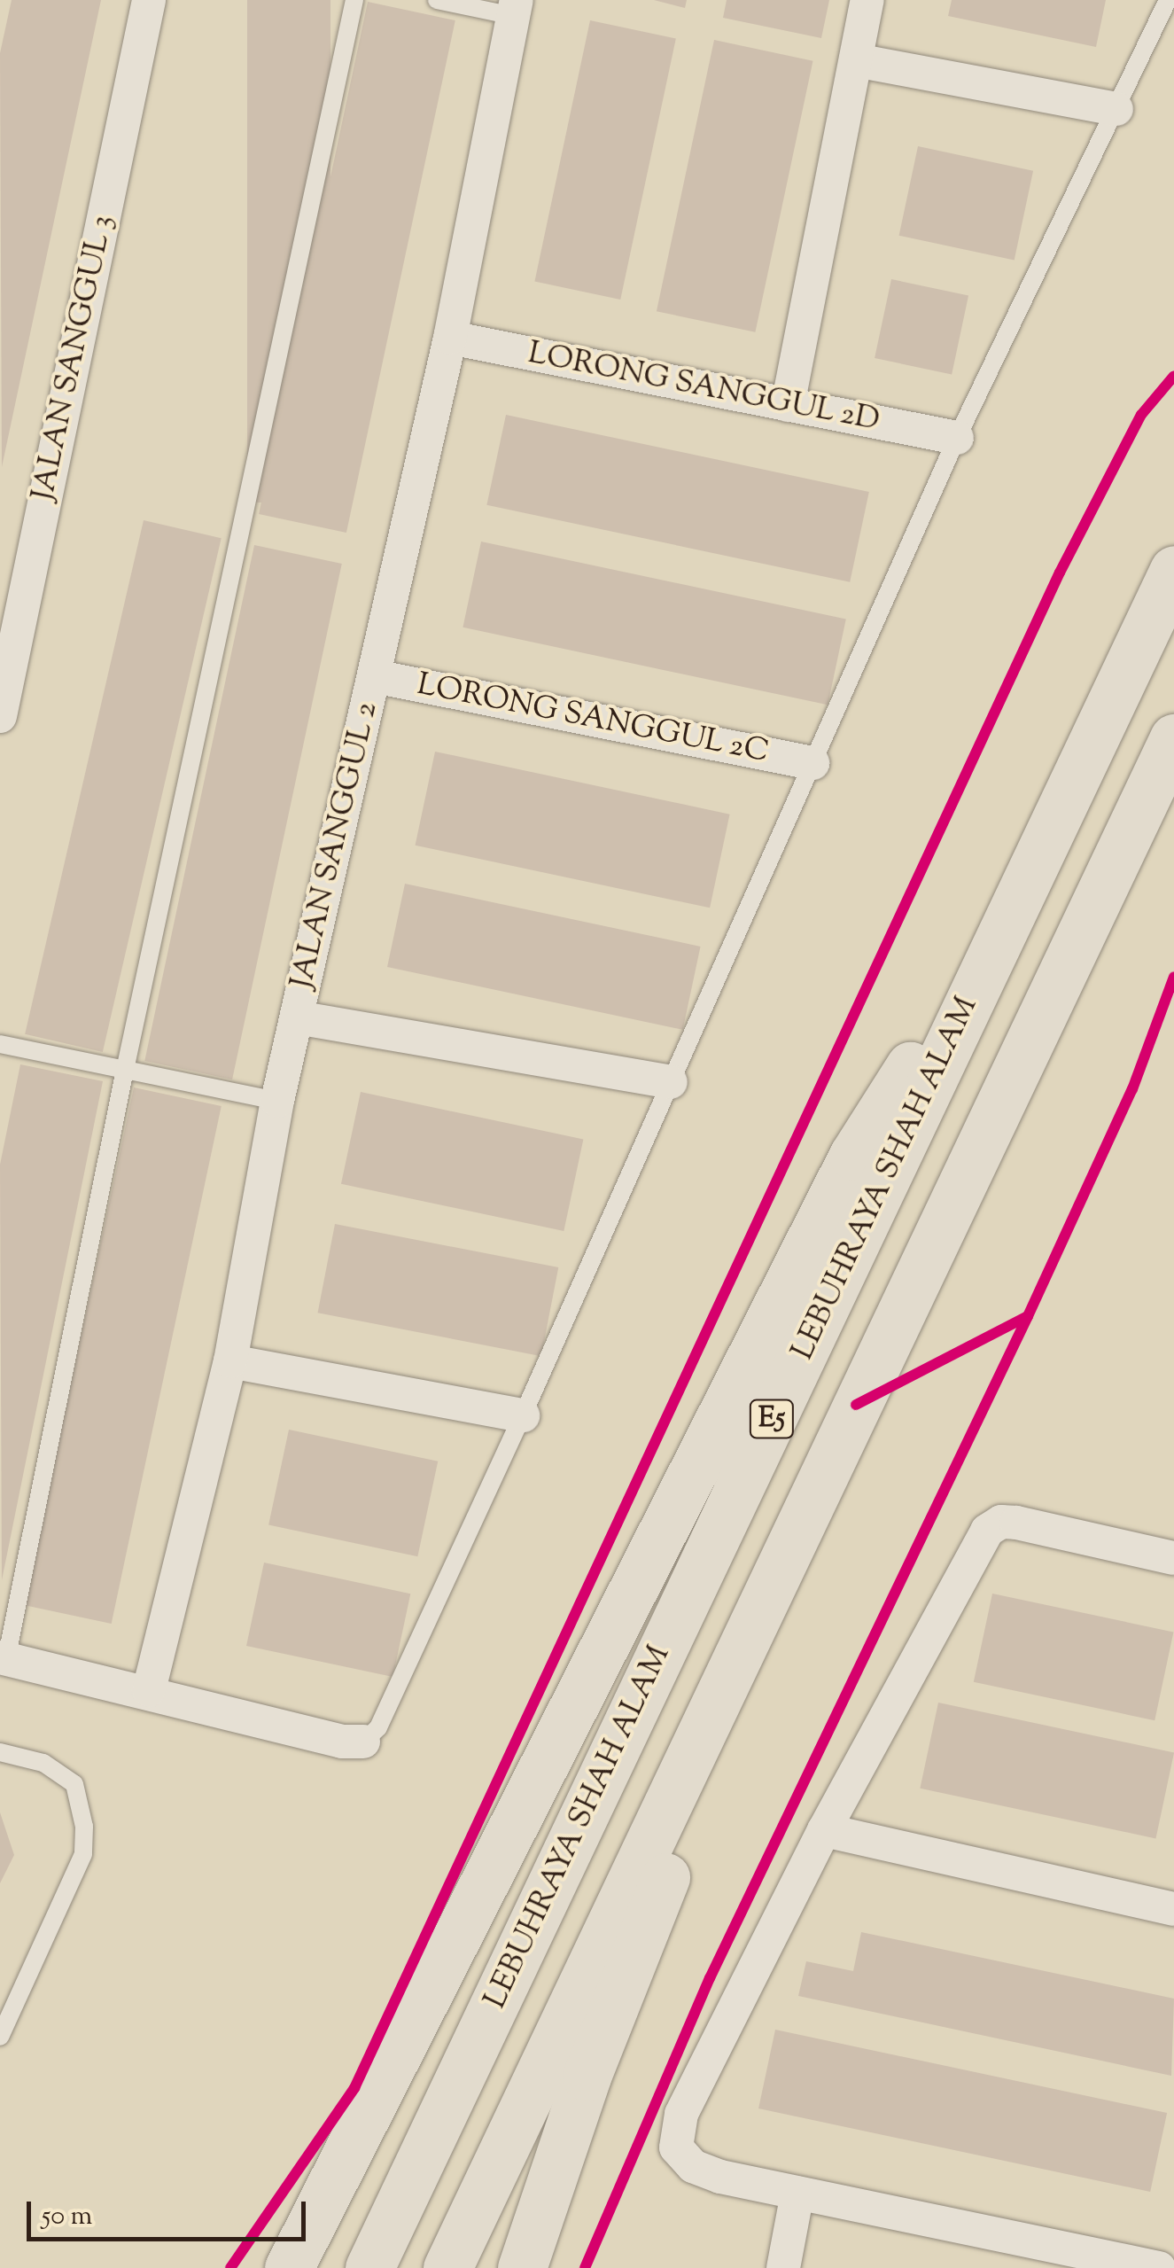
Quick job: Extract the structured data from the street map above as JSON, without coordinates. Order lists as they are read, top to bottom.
{
  "streets": {
    "highway": ["LEBUHRAYA SHAH ALAM", "E5"],
    "street": [
      "JALAN SANGGUL 3",
      "LORONG SANGGUL 2D",
      "LORONG SANGGUL 2C",
      "JALAN SANGGUL 2"
    ]
  },
  "crossings": [
    ["LORONG SANGGUL 2D", "JALAN SANGGUL 2"],
    ["LORONG SANGGUL 2C", "JALAN SANGGUL 2"]
  ],
  "scale_bar": "50 m"
}
